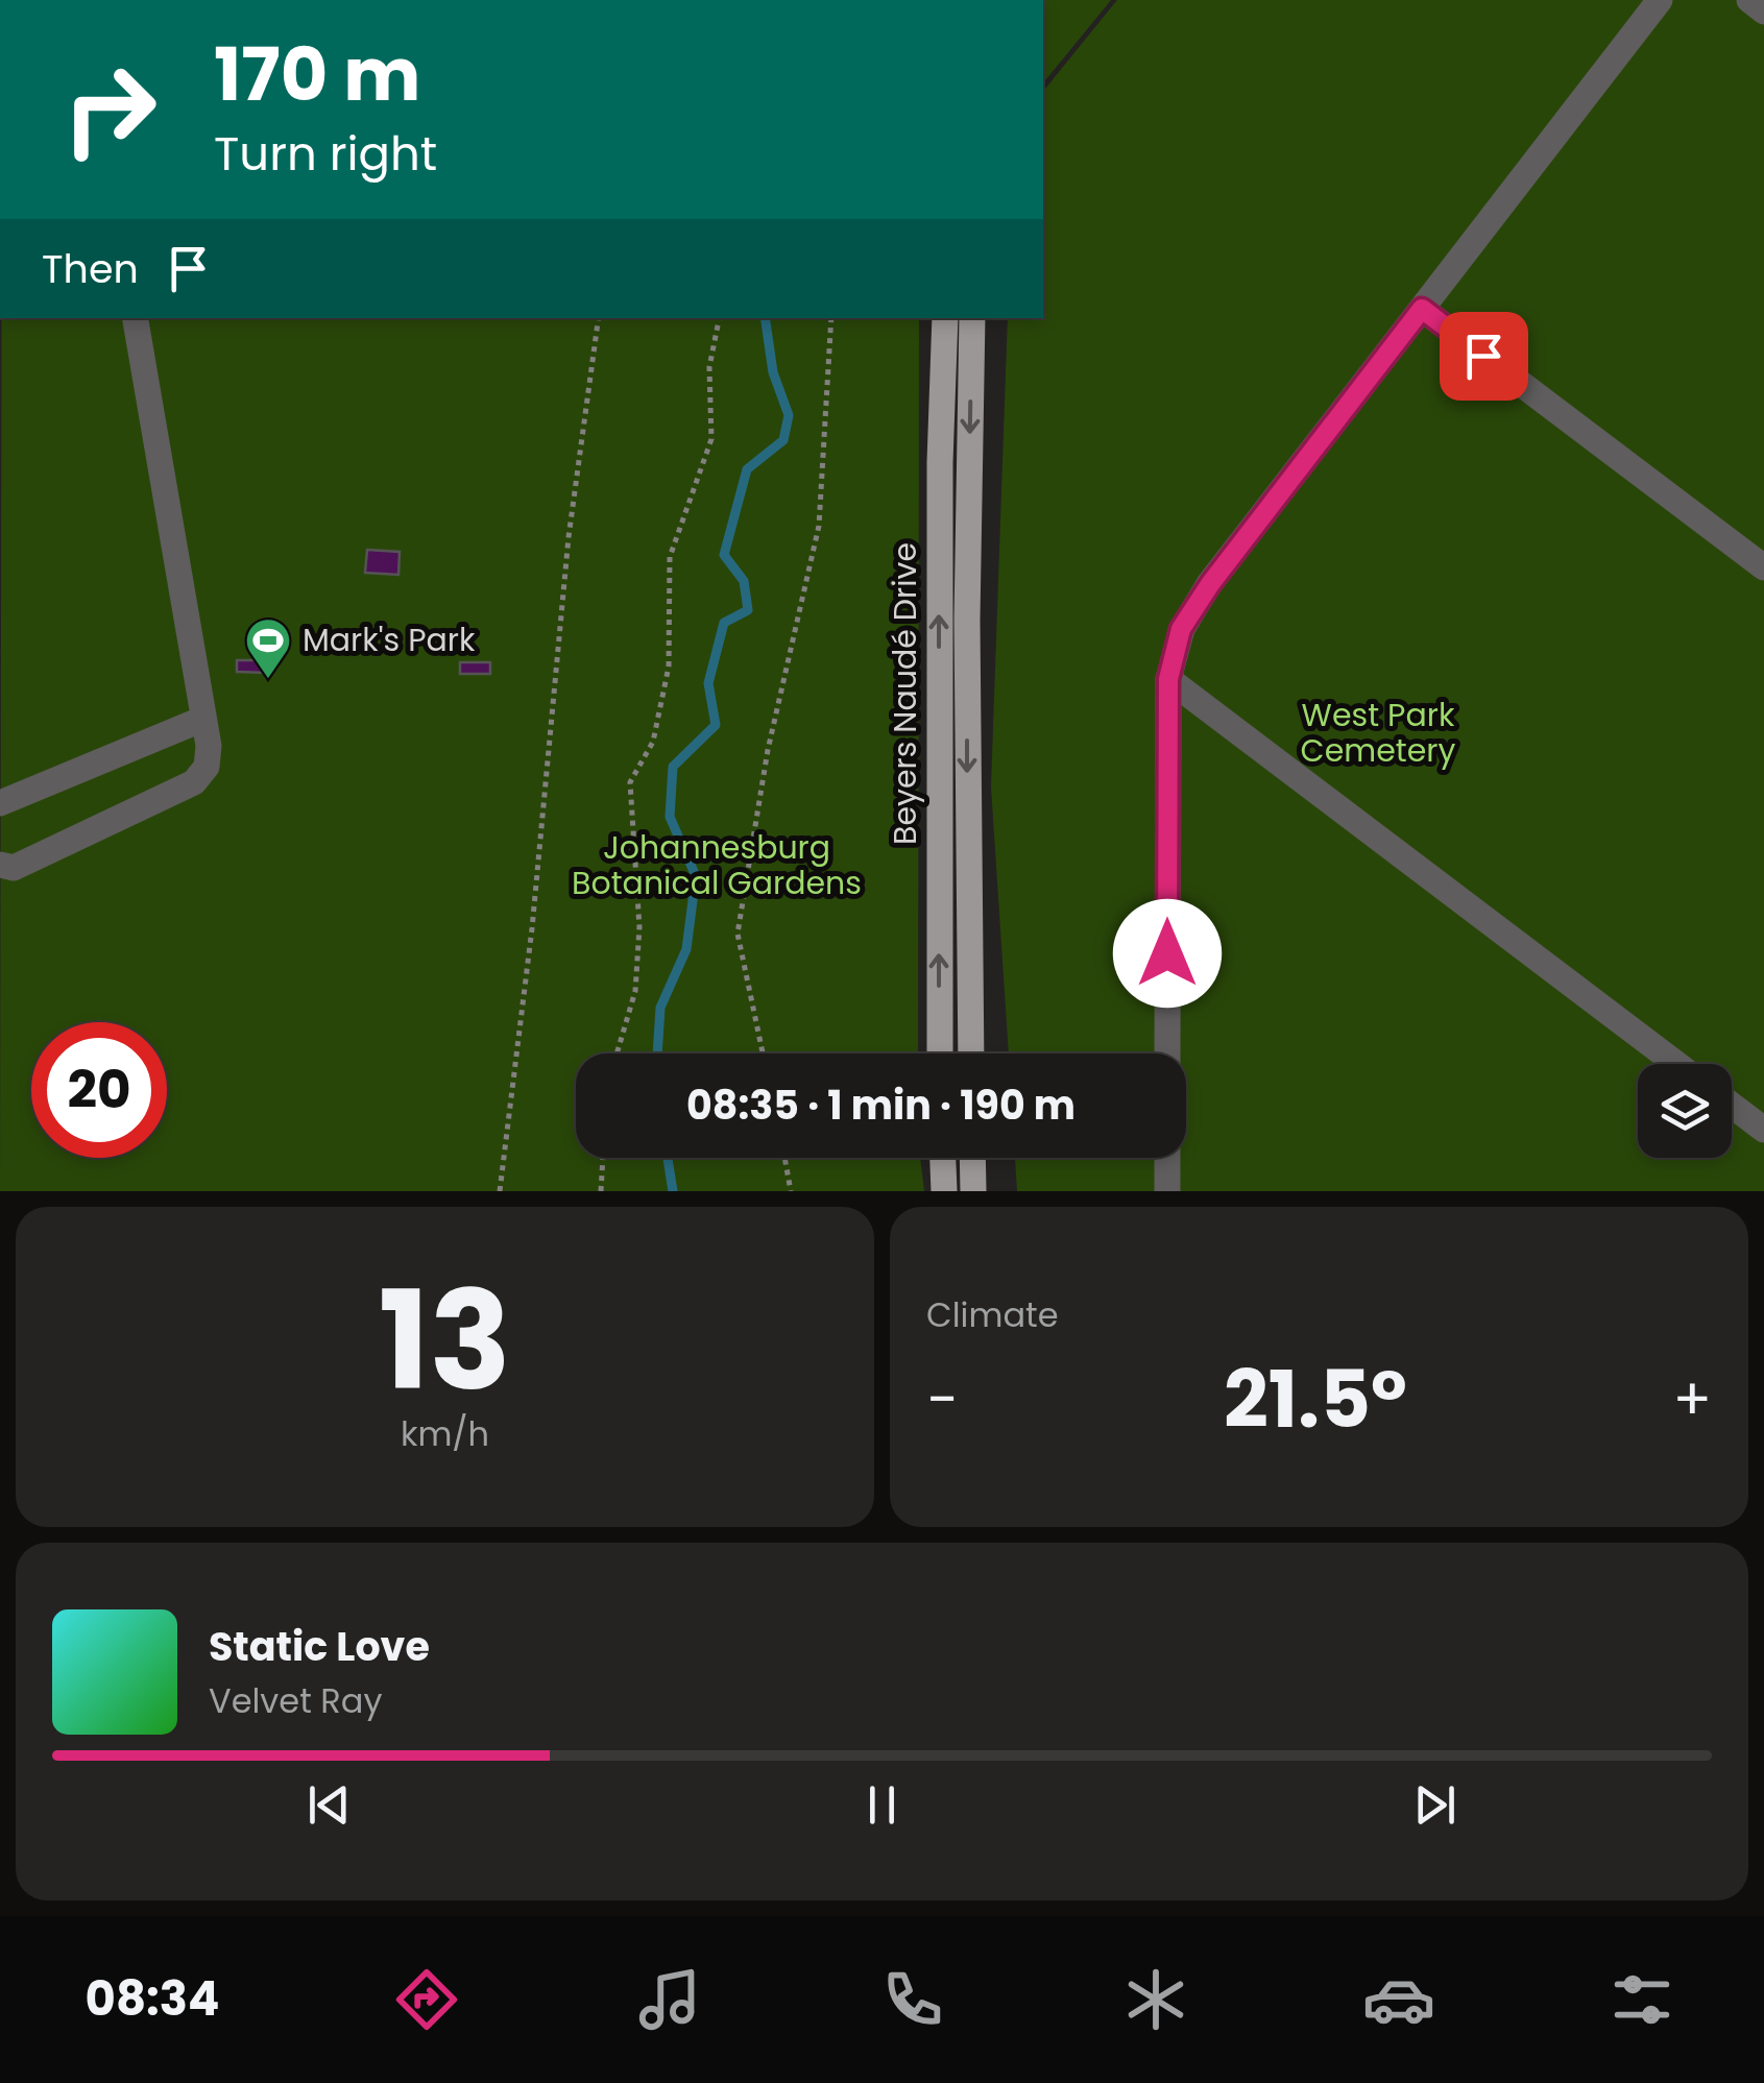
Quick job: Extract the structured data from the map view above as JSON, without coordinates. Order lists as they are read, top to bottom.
{
  "streets": {
    "main road": ["Beyers Naudé Drive"]
  },
  "parks": ["West Park Cemetery", "Johannesburg Botanical Gardens"],
  "places": {
    "sports": ["Mark's Park"]
  },
  "page": {
    "turn": ["170 m", "Turn right"],
    "then": "Then",
    "limit": "20",
    "trip": "08:35 · 1 min · 190 m",
    "tile": [
      ["13", "km/h"],
      "Climate"
    ],
    "heat": ["−", "21.5°", "+"],
    "song": ["Static Love", "Velvet Ray"],
    "tabs": "08:34"
  }
}
